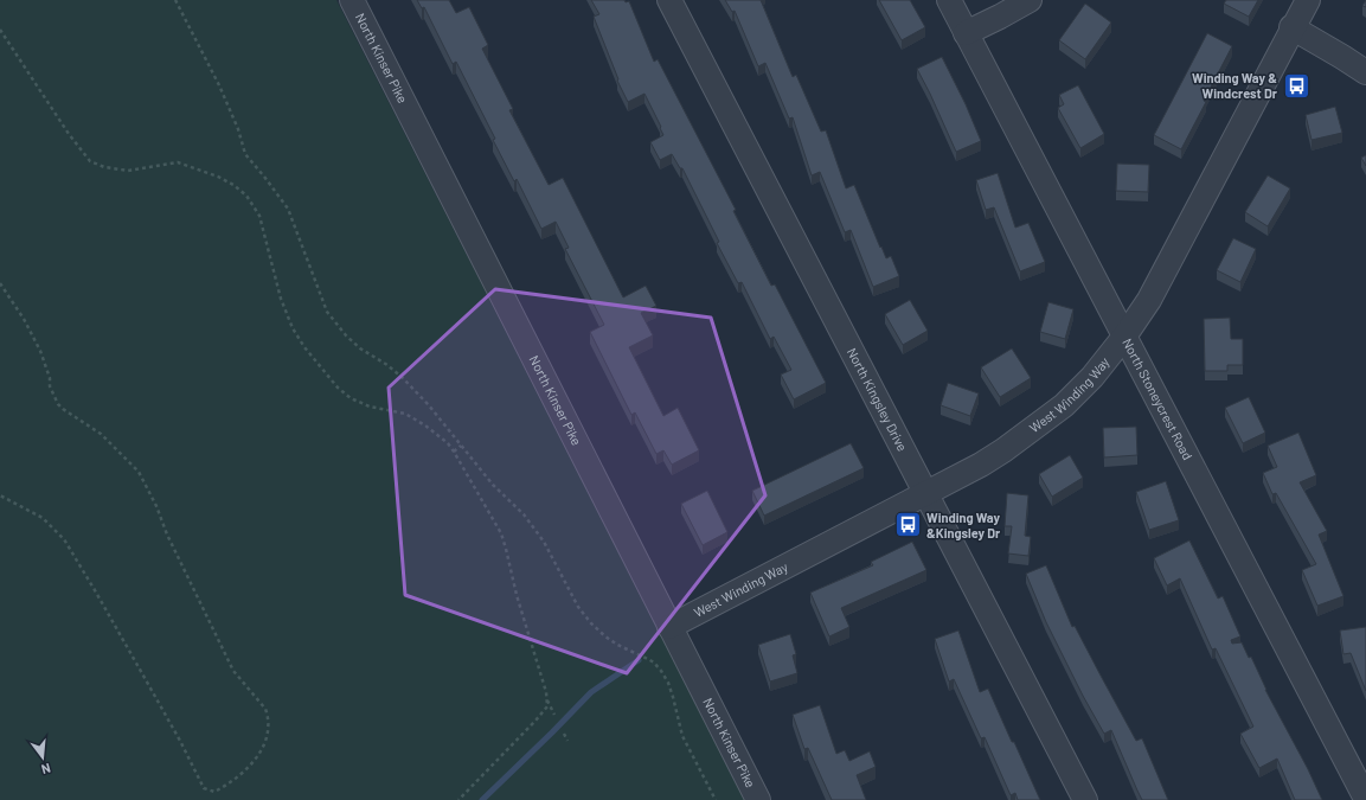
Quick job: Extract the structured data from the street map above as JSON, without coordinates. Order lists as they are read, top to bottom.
{
  "streets": {
    "street": [
      "North Kinser Pike",
      "West Winding Way",
      "North Stoneycrest Road",
      "North Kingsley Drive"
    ]
  },
  "crossings": [
    ["North Kinser Pike", "West Winding Way"],
    ["West Winding Way", "North Stoneycrest Road"],
    ["West Winding Way", "North Kingsley Drive"]
  ],
  "places": {
    "bus stop": ["Winding Way & Windcrest Dr", "Winding Way &Kingsley Dr"]
  },
  "north": "bottom"
}
